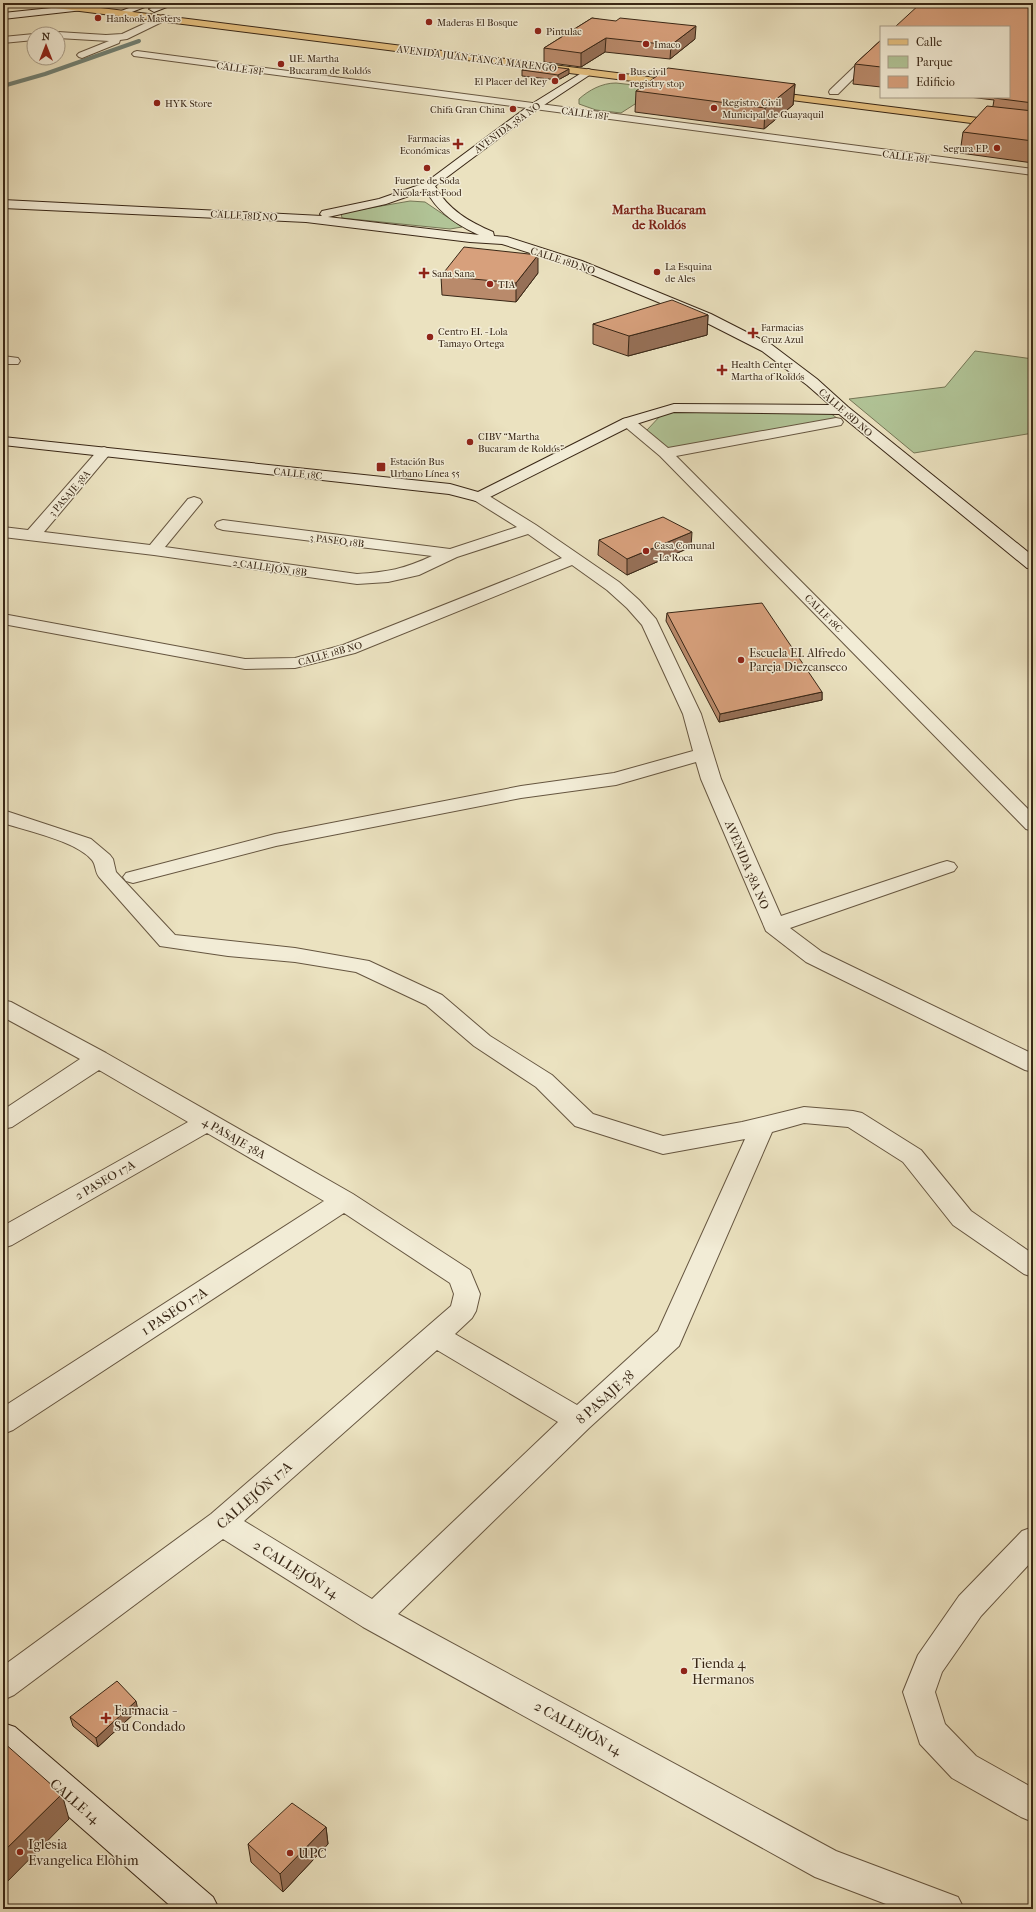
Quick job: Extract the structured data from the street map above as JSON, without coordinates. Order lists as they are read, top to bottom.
{
  "streets": {
    "main road": ["AVENIDA JUAN TANCA MARENGO"],
    "street": [
      "CALLE 18F",
      "AVENIDA 38A NO",
      "CALLE 18D NO",
      "CALLE 18C",
      "3 PASAJE 38A",
      "3 PASEO 18B",
      "2 CALLEJÓN 18B",
      "CALLE 18B NO",
      "4 PASAJE 38A",
      "2 PASEO 17A",
      "1 PASEO 17A",
      "8 PASAJE 38",
      "CALLEJÓN 17A",
      "2 CALLEJÓN 14",
      "CALLE 14"
    ]
  },
  "crossings": [
    ["AVENIDA JUAN TANCA MARENGO", "AVENIDA 38A NO"],
    ["CALLE 18F", "AVENIDA 38A NO"],
    ["AVENIDA 38A NO", "CALLE 18D NO"],
    ["AVENIDA 38A NO", "CALLE 18C"],
    ["AVENIDA 38A NO", "CALLE 18B NO"],
    ["CALLE 18C", "3 PASAJE 38A"],
    ["CALLE 18C", "2 CALLEJÓN 18B"],
    ["CALLE 18C", "CALLE 18B NO"],
    ["3 PASAJE 38A", "2 CALLEJÓN 18B"],
    ["3 PASEO 18B", "2 CALLEJÓN 18B"],
    ["4 PASAJE 38A", "2 PASEO 17A"],
    ["4 PASAJE 38A", "1 PASEO 17A"],
    ["4 PASAJE 38A", "CALLEJÓN 17A"],
    ["8 PASAJE 38", "2 CALLEJÓN 14"],
    ["CALLEJÓN 17A", "2 CALLEJÓN 14"]
  ],
  "districts": ["Martha Bucaram de Roldós"],
  "places": {
    "other": [
      "Hankook Masters",
      "Maderas El Bosque",
      "Pintulac",
      "Imaco",
      "UE. Martha Bucaram de Roldós",
      "El Placer del Rey",
      "HYK Store",
      "Registro Civil Municipal de Guayaquil",
      "Chifa Gran China",
      "Segura EP.",
      "Fuente de Soda Nicola Fast Food",
      "La Esquina de Ales",
      "TIA",
      "Centro EI. - Lola Tamayo Ortega",
      "CIBV “Martha Bucaram de Roldós”",
      "Casa Comunal - La Roca",
      "Escuela EI. Alfredo Pareja Diezcanseco",
      "Tienda 4 Hermanos",
      "Iglesia Evangelica Elohim",
      "UPC"
    ],
    "transit": ["Bus civil registry stop", "Estación Bus Urbano Línea 55"],
    "health": [
      "Farmacias Económicas",
      "Sana Sana",
      "Farmacias Cruz Azul",
      "Health Center Martha of Roldós",
      "Farmacia - Su Condado"
    ]
  },
  "legend": ["Calle", "Parque", "Edificio"],
  "north": "top"
}
